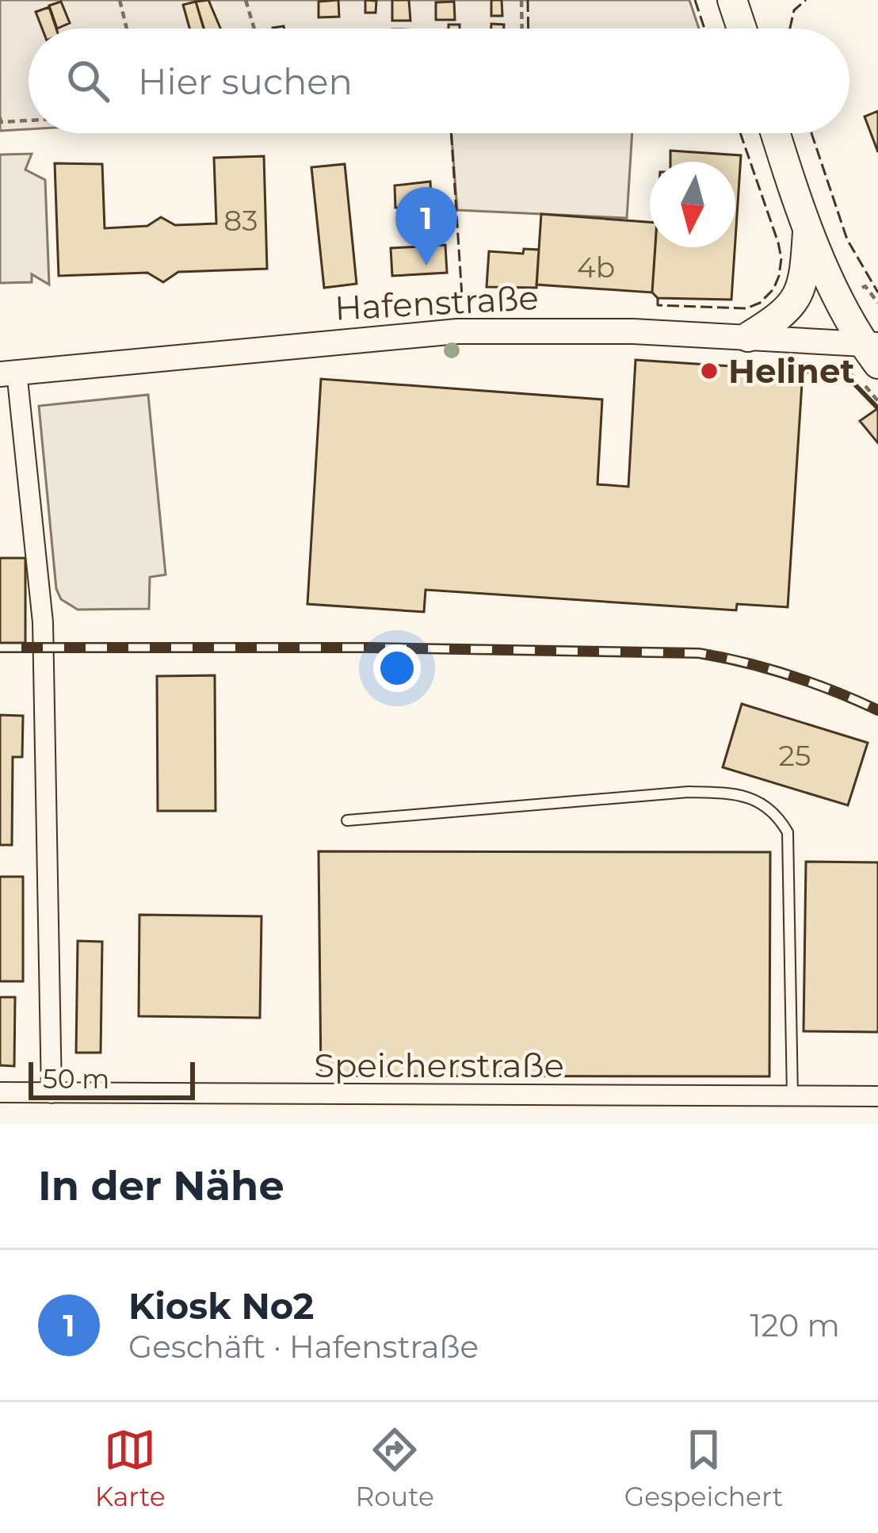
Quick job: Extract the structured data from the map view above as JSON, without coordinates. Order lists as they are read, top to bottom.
{
  "streets": {
    "street": ["Hafenstraße", "Speicherstraße"]
  },
  "places": ["Helinet"],
  "house_numbers": ["83", "4b", "25"],
  "scale_bar": "50 m",
  "north": "bottom",
  "page": {
    "search": "Hier suchen",
    "pins": "1",
    "scale": "50 m",
    "heading": "In der Nähe",
    "list": [
      {
        "mark": "1",
        "name": "Kiosk No2",
        "note": "Geschäft · Hafenstraße",
        "value": "120 m"
      }
    ],
    "nav": ["Karte", "Route", "Gespeichert"]
  }
}
